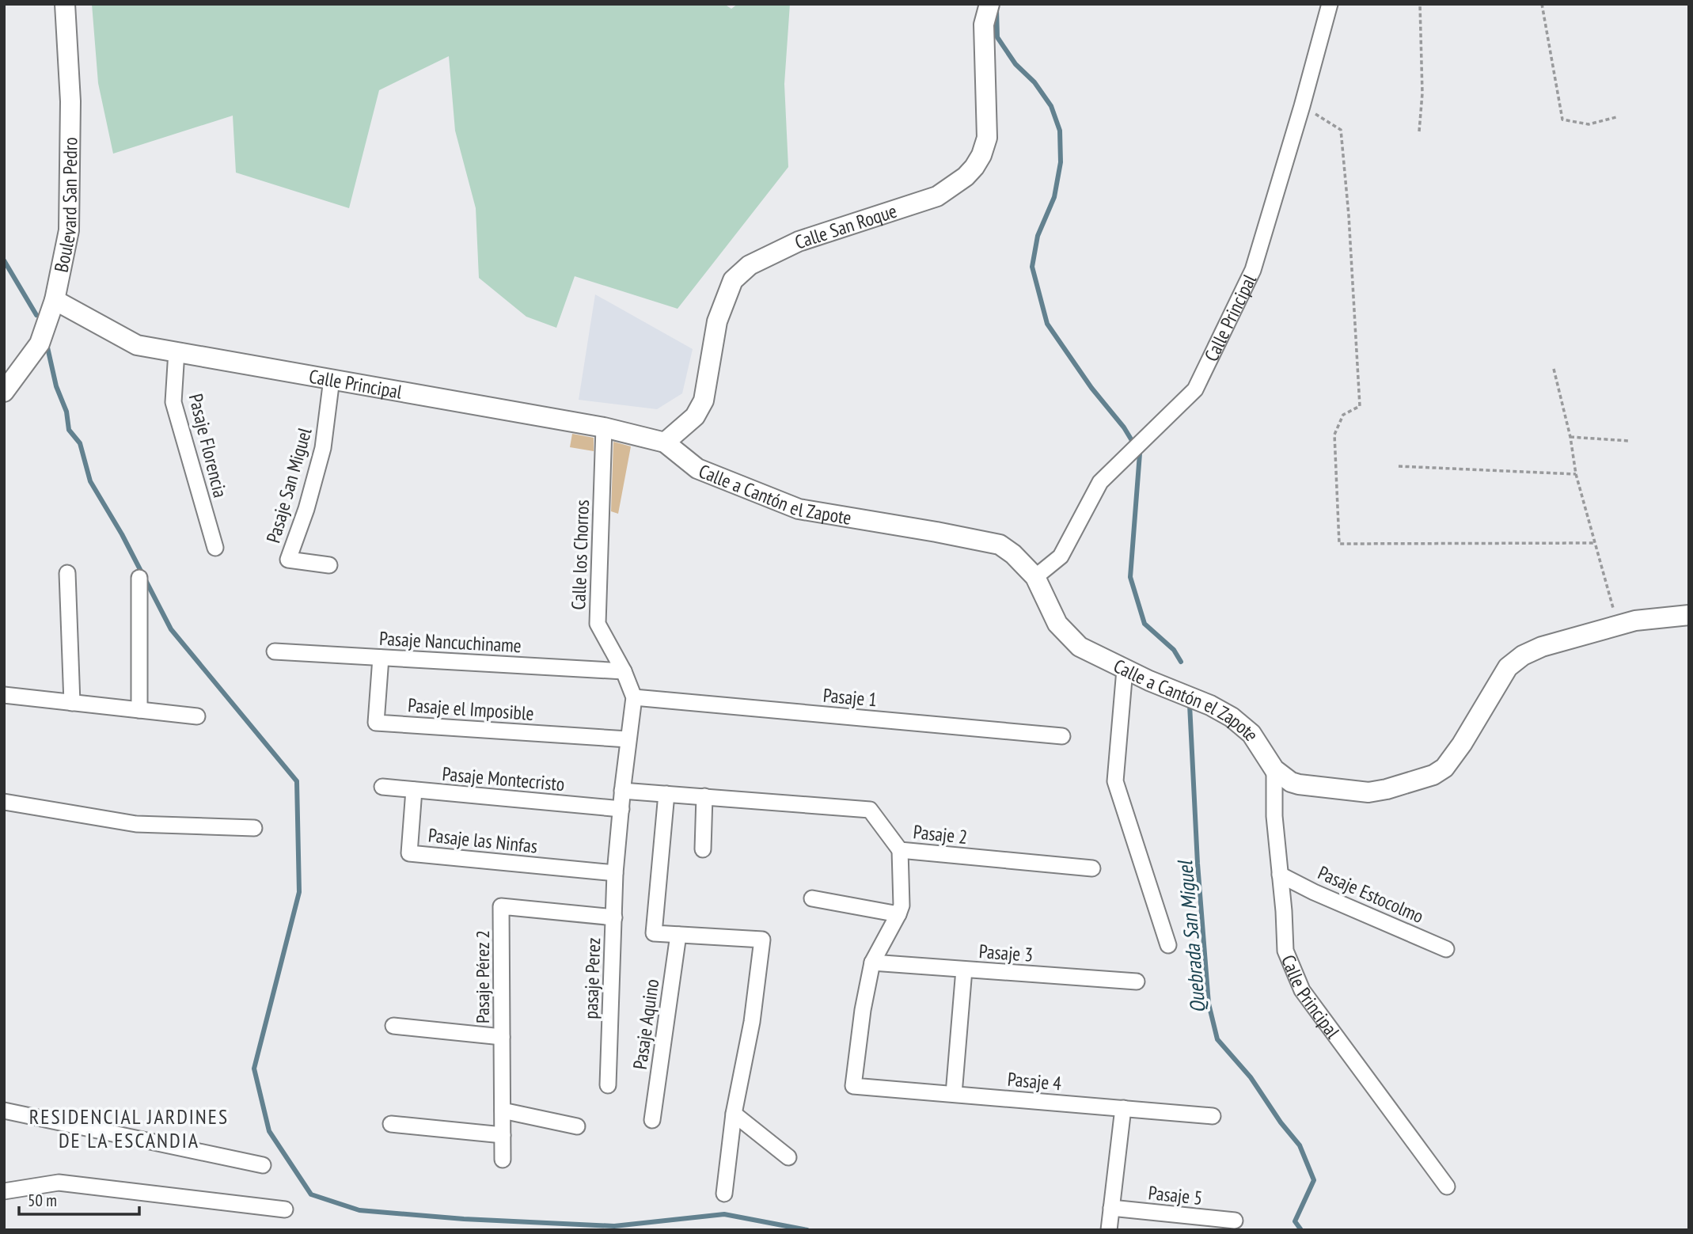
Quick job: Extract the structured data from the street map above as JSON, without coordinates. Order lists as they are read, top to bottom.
{
  "streets": {
    "street": [
      "Boulevard San Pedro",
      "Calle San Roque",
      "Calle Principal",
      "Pasaje Florencia",
      "Pasaje San Miguel",
      "Calle a Cantón el Zapote",
      "Calle los Chorros",
      "Pasaje Nancuchiname",
      "Pasaje 1",
      "Pasaje el Imposible",
      "Pasaje Montecristo",
      "Pasaje 2",
      "Pasaje las Ninfas",
      "Pasaje Estocolmo",
      "Pasaje 3",
      "Pasaje Pérez 2",
      "pasaje Perez",
      "Pasaje Aquino",
      "Pasaje 4",
      "Pasaje 5"
    ]
  },
  "crossings": [
    ["Boulevard San Pedro", "Calle Principal"],
    ["Calle San Roque", "Calle Principal"],
    ["Calle San Roque", "Calle a Cantón el Zapote"],
    ["Calle Principal", "Pasaje Florencia"],
    ["Calle Principal", "Pasaje San Miguel"],
    ["Calle Principal", "Calle a Cantón el Zapote"],
    ["Calle Principal", "Calle los Chorros"],
    ["Calle Principal", "Pasaje Estocolmo"],
    ["Calle los Chorros", "Pasaje Nancuchiname"],
    ["Calle los Chorros", "Pasaje 1"],
    ["Pasaje Nancuchiname", "Pasaje el Imposible"],
    ["Pasaje Montecristo", "Pasaje las Ninfas"],
    ["Pasaje las Ninfas", "pasaje Perez"],
    ["Pasaje 3", "Pasaje 4"],
    ["Pasaje Pérez 2", "pasaje Perez"]
  ],
  "districts": ["RESIDENCIAL JARDINES DE LA ESCANDIA"],
  "water": ["Quebrada San Miguel"],
  "scale_bar": "50 m"
}
